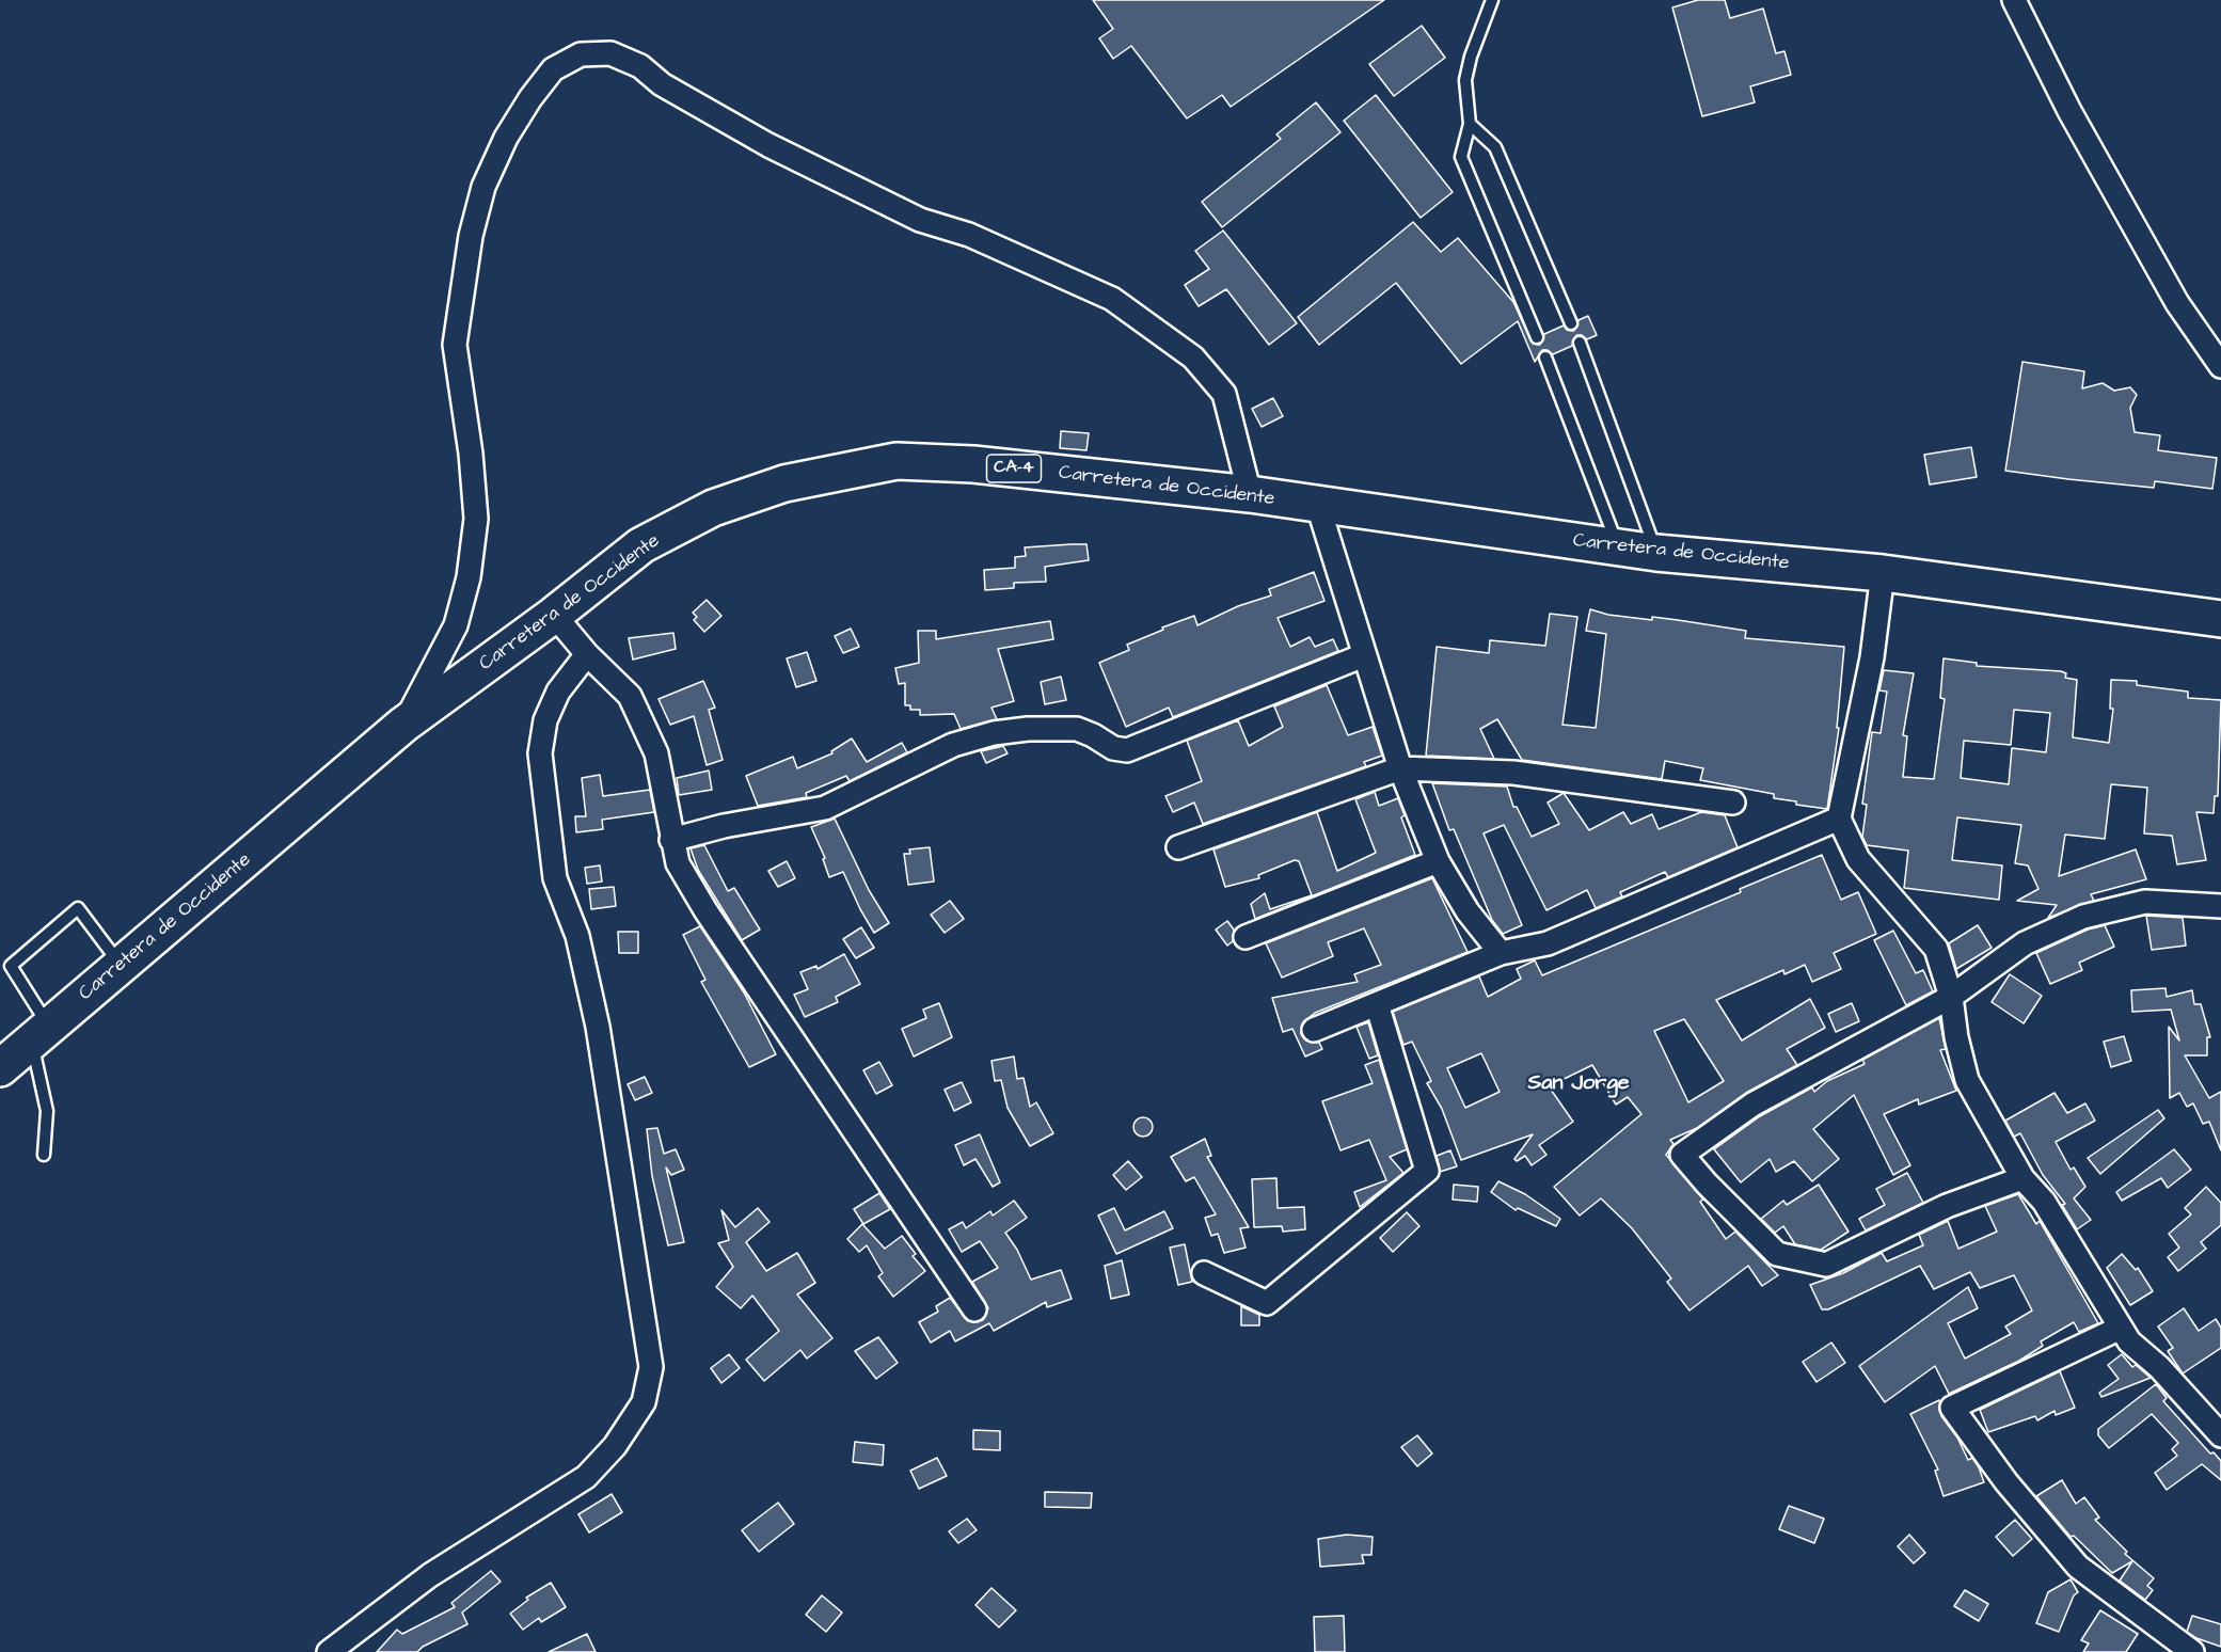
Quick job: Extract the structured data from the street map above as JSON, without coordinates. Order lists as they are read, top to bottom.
{
  "streets": {
    "main road": ["CA-4", "Carretera de Occidente"]
  },
  "districts": ["San Jorge"]
}
